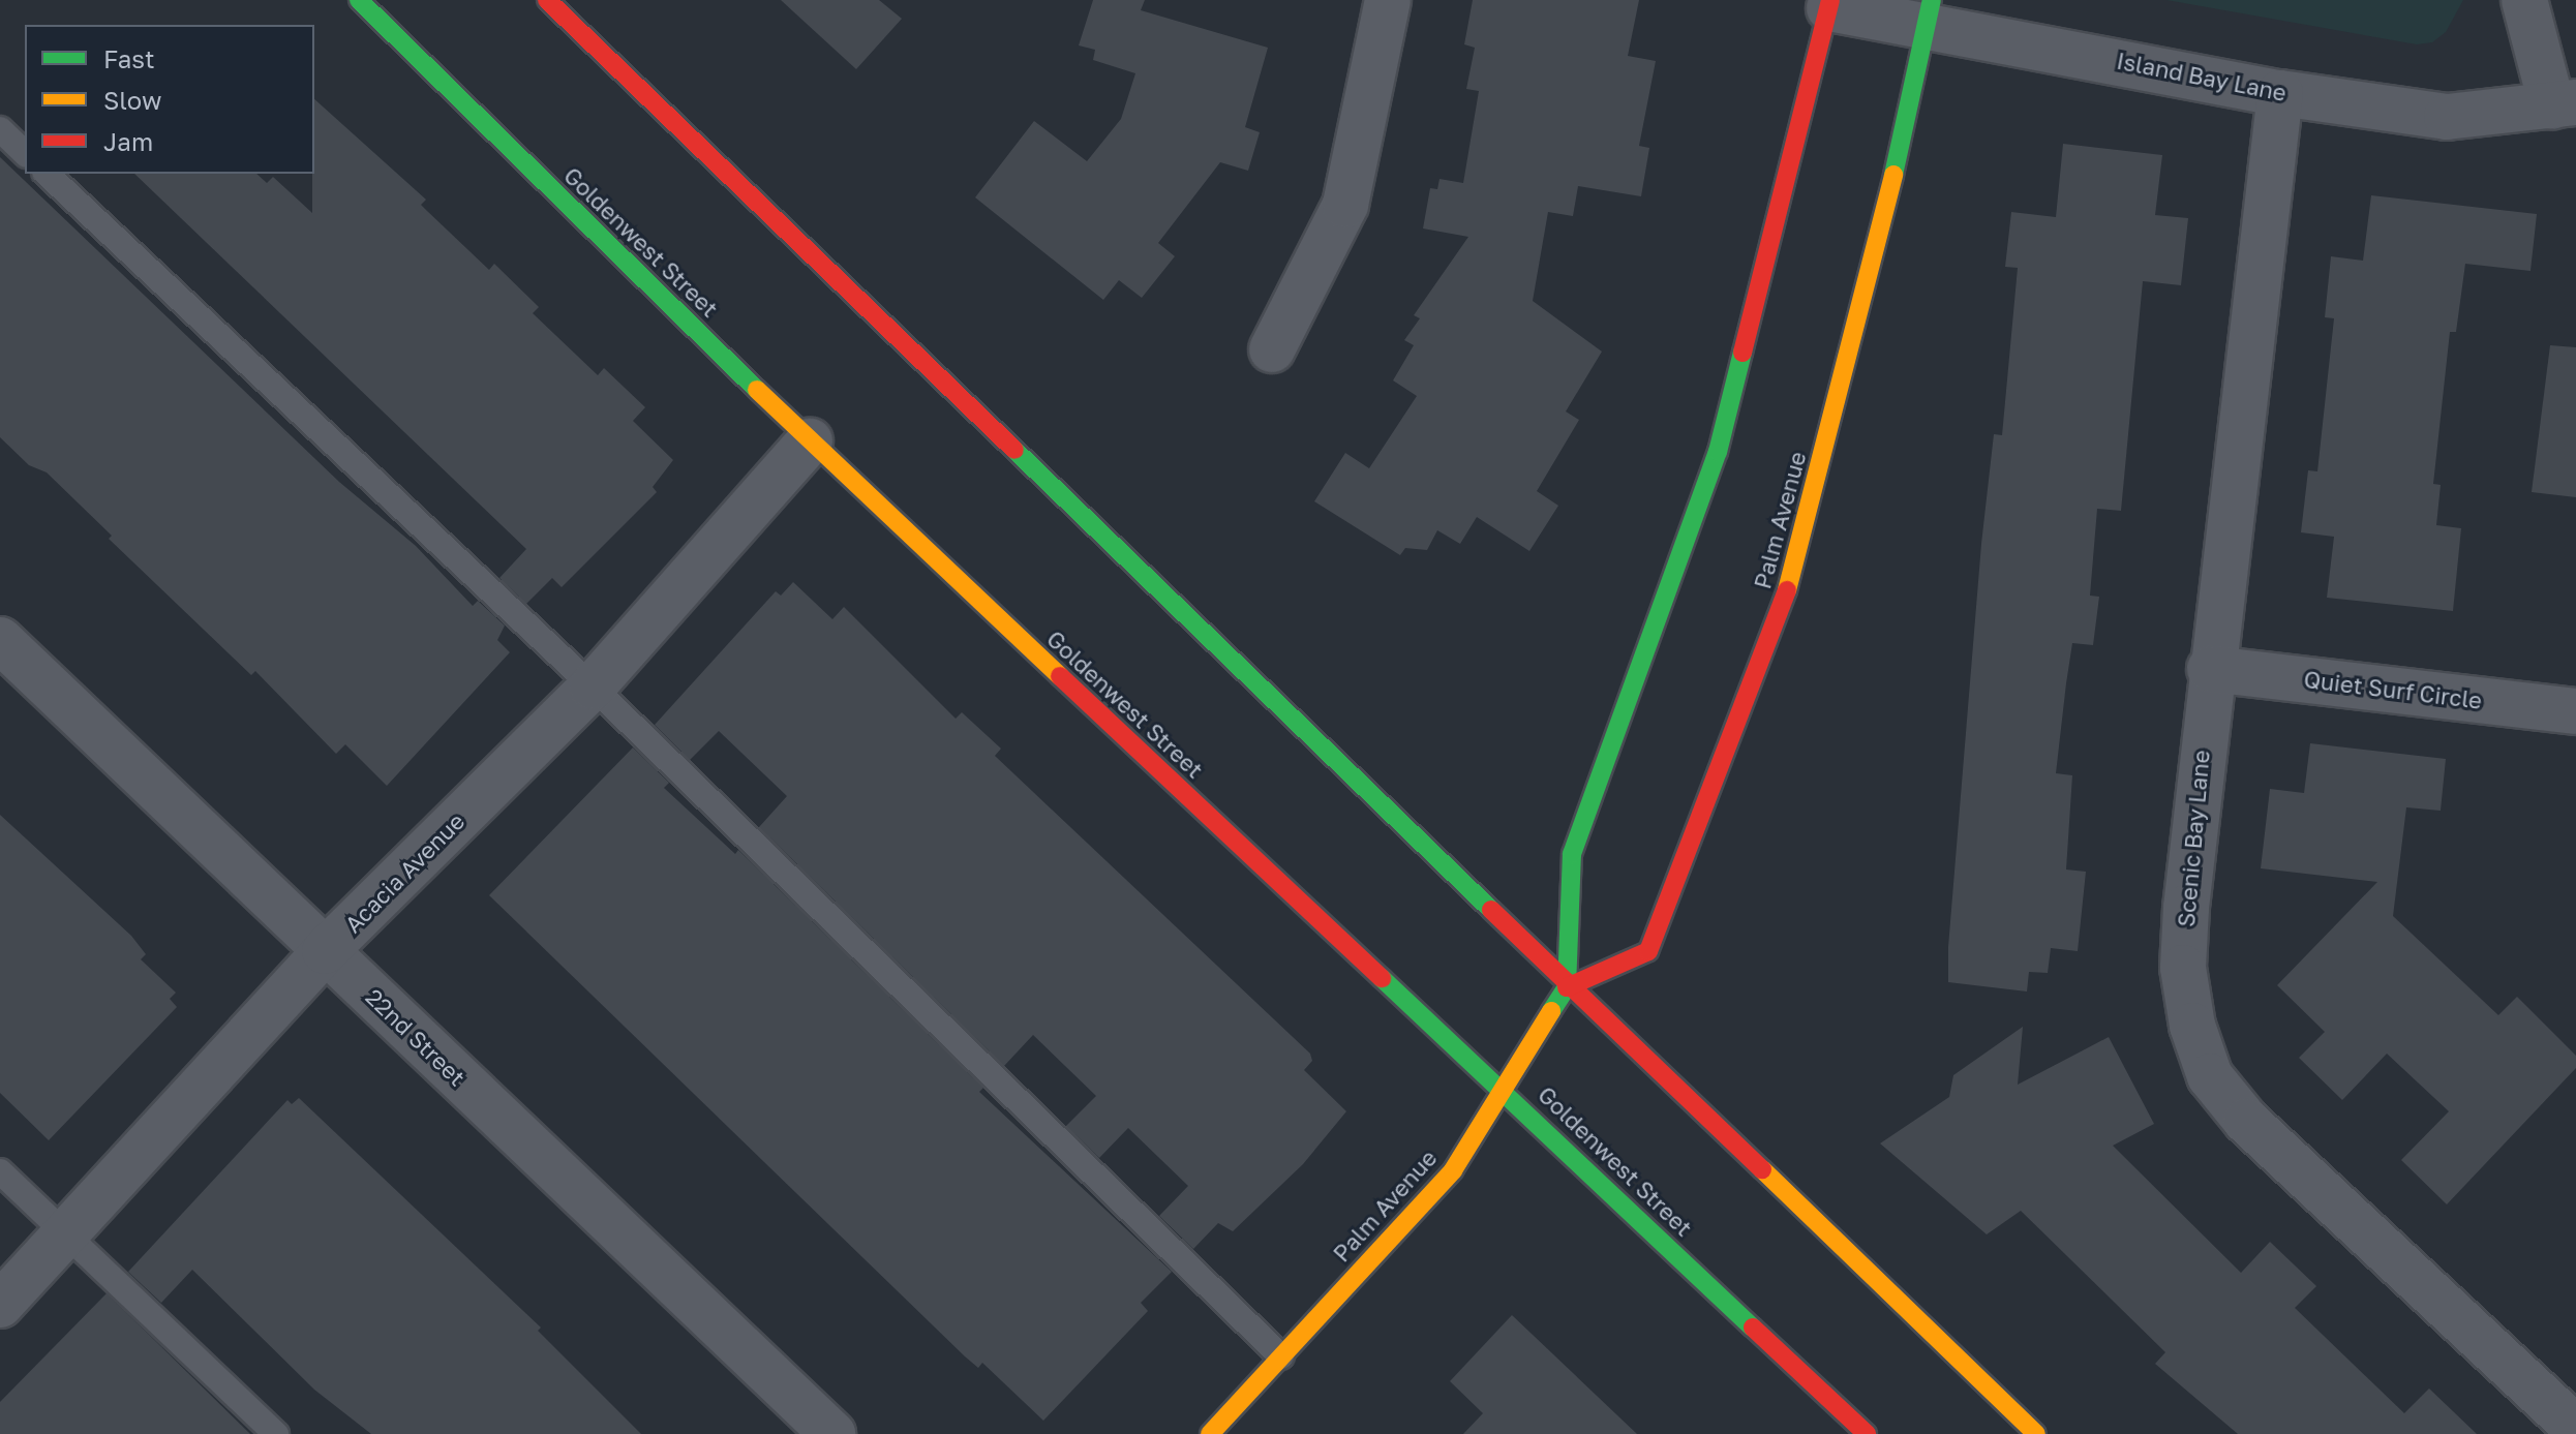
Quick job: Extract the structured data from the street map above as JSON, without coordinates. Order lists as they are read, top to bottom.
{
  "streets": {
    "main road": ["Goldenwest Street", "Palm Avenue"],
    "street": [
      "Island Bay Lane",
      "Quiet Surf Circle",
      "Scenic Bay Lane",
      "Acacia Avenue",
      "22nd Street"
    ]
  },
  "crossings": [
    ["Island Bay Lane", "Palm Avenue"],
    ["Island Bay Lane", "Scenic Bay Lane"],
    ["Goldenwest Street", "Palm Avenue"],
    ["Goldenwest Street", "Acacia Avenue"],
    ["Quiet Surf Circle", "Scenic Bay Lane"],
    ["Acacia Avenue", "22nd Street"]
  ],
  "legend": ["Fast", "Slow", "Jam"]
}
